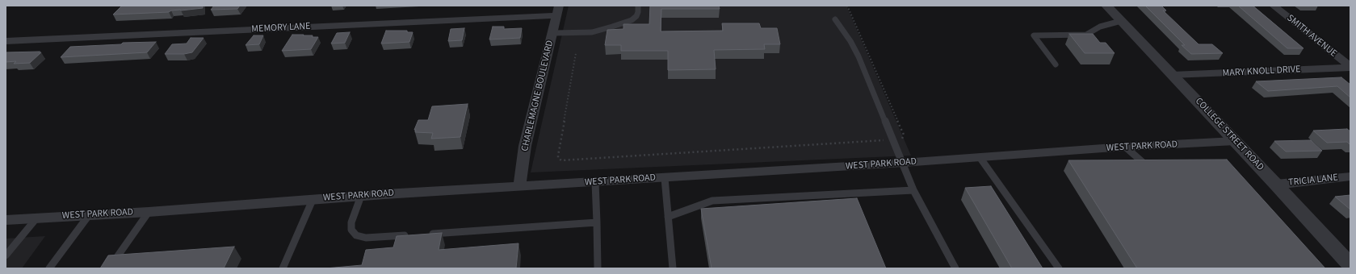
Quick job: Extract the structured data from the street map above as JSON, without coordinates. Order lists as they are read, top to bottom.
{
  "streets": {
    "street": [
      "MEMORY LANE",
      "SMITH AVENUE",
      "MARY KNOLL DRIVE",
      "CHARLEMAGNE BOULEVARD",
      "COLLEGE STREET ROAD",
      "WEST PARK ROAD",
      "TRICIA LANE"
    ]
  },
  "crossings": [
    ["MEMORY LANE", "CHARLEMAGNE BOULEVARD"],
    ["SMITH AVENUE", "MARY KNOLL DRIVE"],
    ["MARY KNOLL DRIVE", "COLLEGE STREET ROAD"],
    ["CHARLEMAGNE BOULEVARD", "WEST PARK ROAD"],
    ["COLLEGE STREET ROAD", "WEST PARK ROAD"],
    ["COLLEGE STREET ROAD", "TRICIA LANE"]
  ]
}
